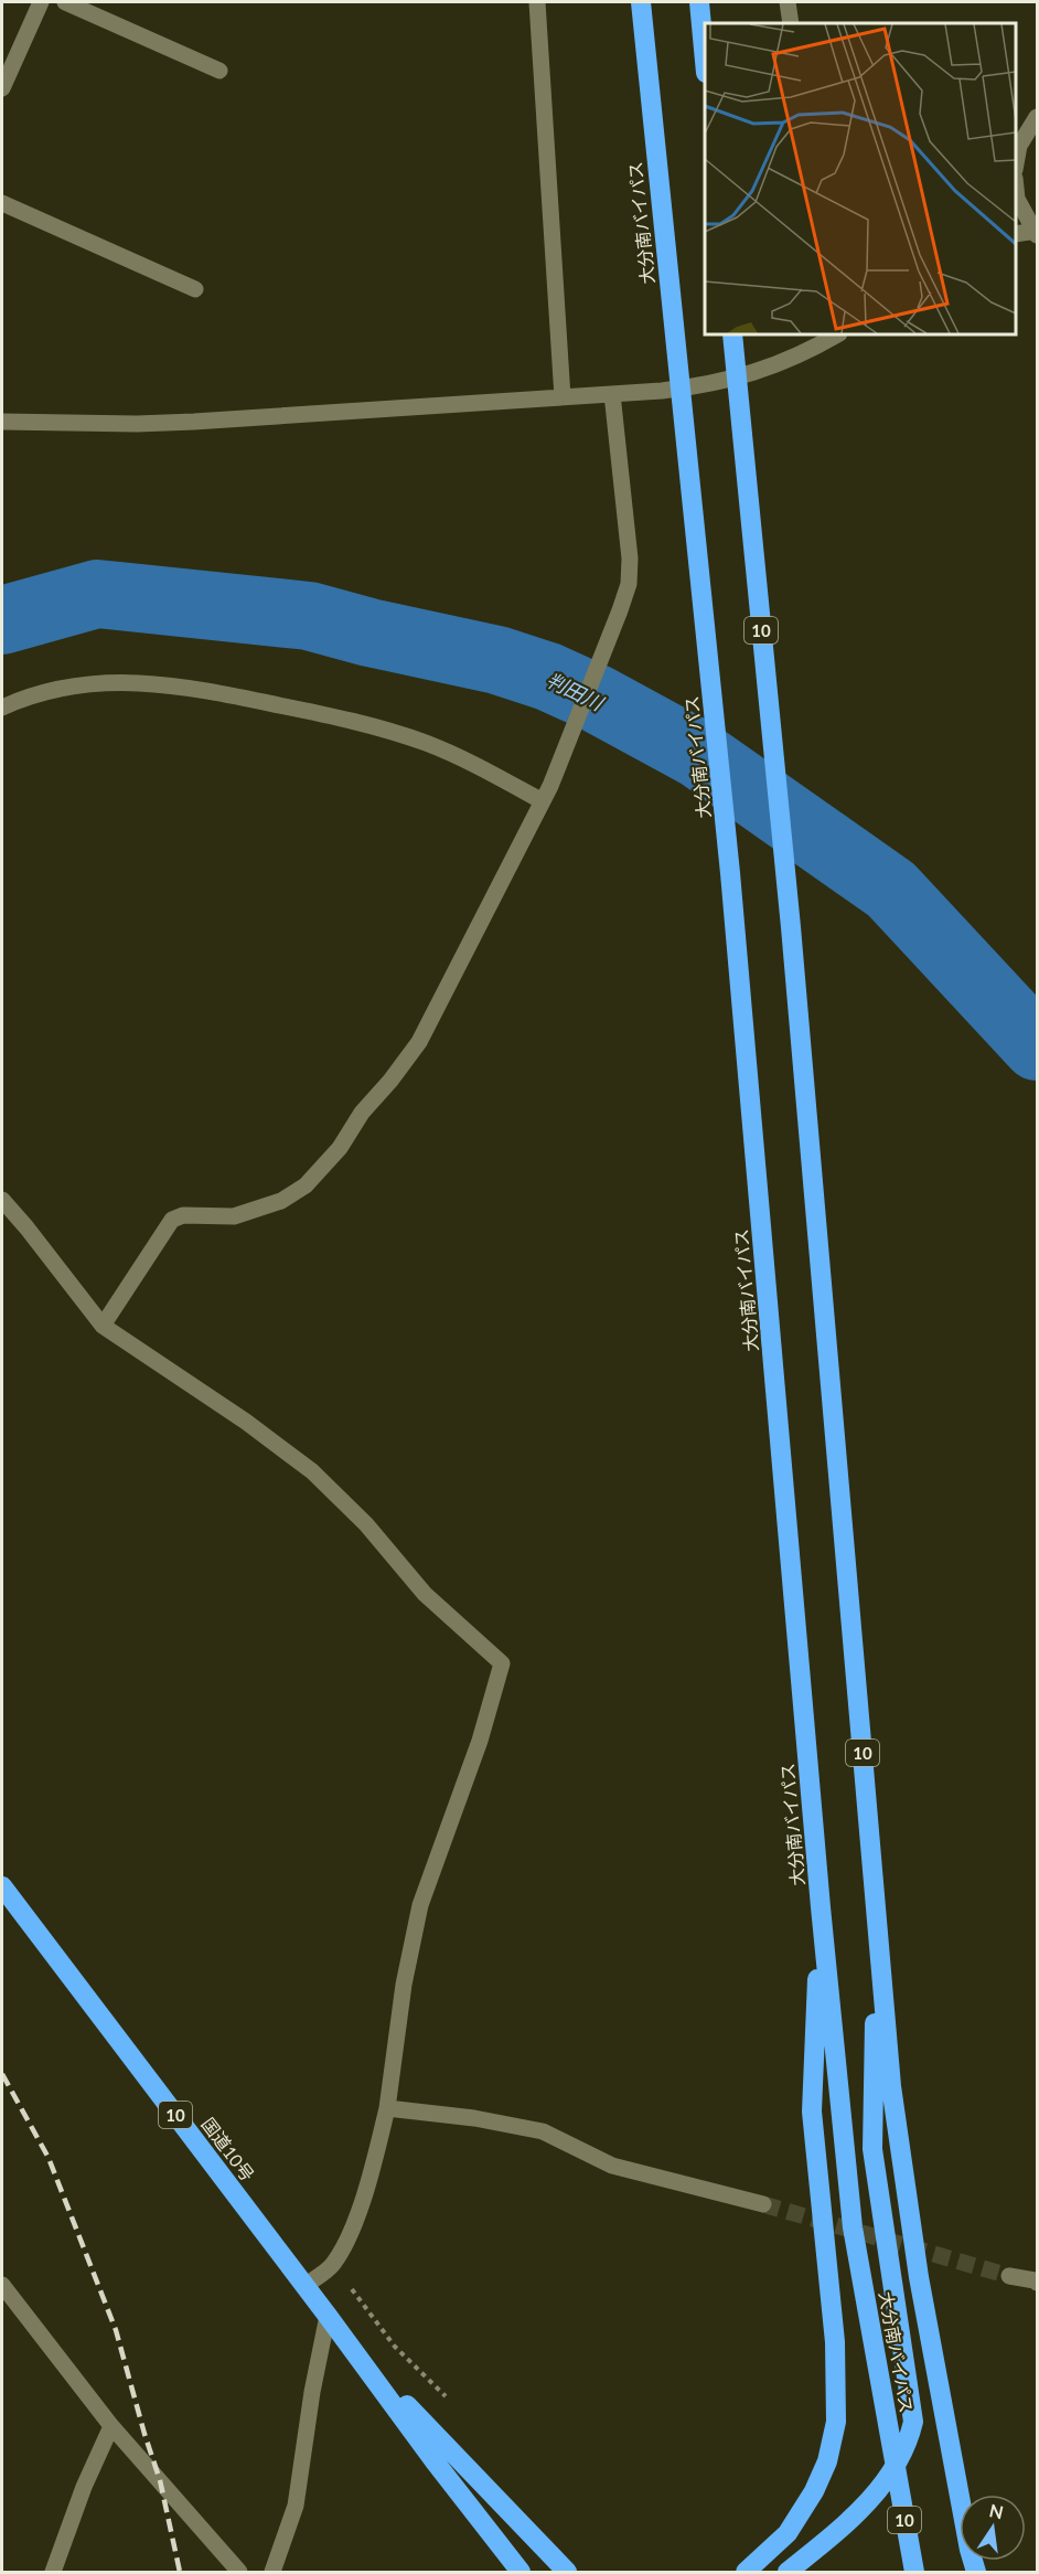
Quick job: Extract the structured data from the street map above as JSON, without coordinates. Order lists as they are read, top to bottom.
{
  "streets": {
    "highway": ["大分南バイパス", "10", "国道10号"]
  },
  "water": ["判田川"],
  "north": "top"
}
